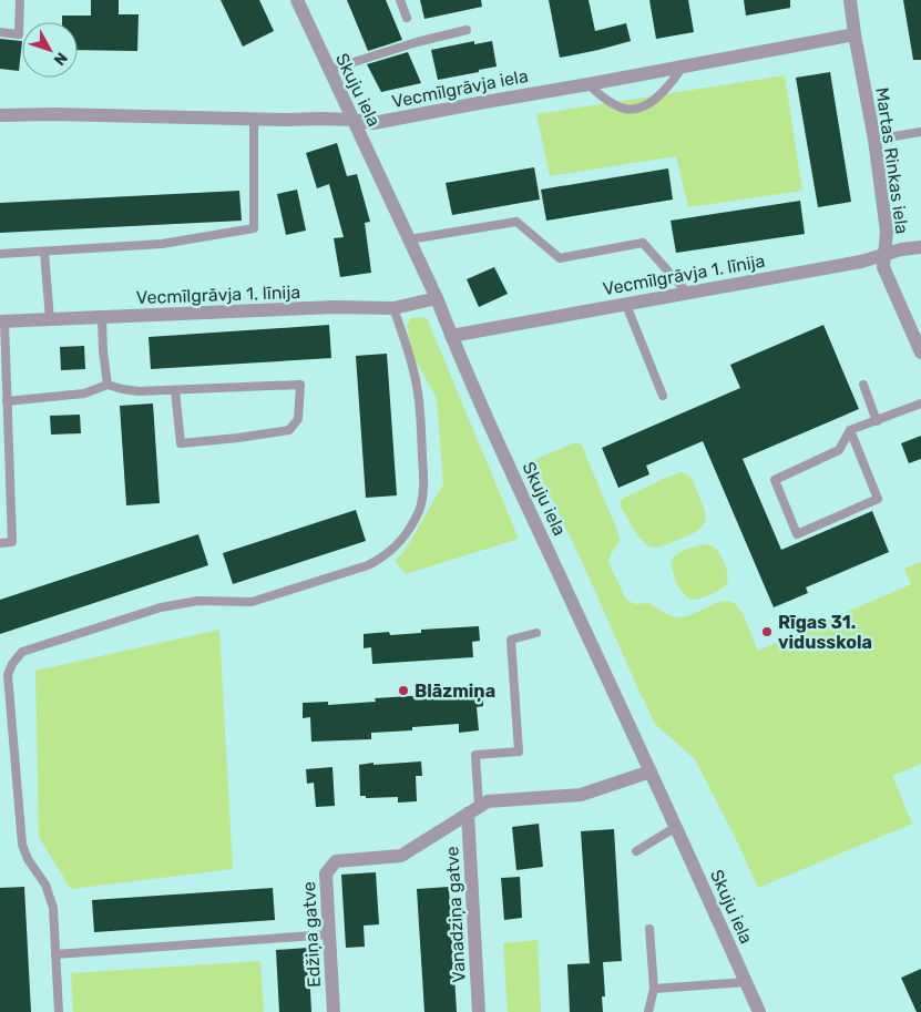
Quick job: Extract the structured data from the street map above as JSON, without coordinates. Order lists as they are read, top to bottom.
{
  "streets": {
    "street": [
      "Vecmīlgrāvja iela",
      "Skuju iela",
      "Martas Rinkas iela",
      "Vecmīlgrāvja 1. līnija",
      "Vanadziņa gatve",
      "Edžiņa gatve"
    ]
  },
  "crossings": [
    ["Vecmīlgrāvja iela", "Skuju iela"],
    ["Vecmīlgrāvja iela", "Martas Rinkas iela"],
    ["Skuju iela", "Vecmīlgrāvja 1. līnija"],
    ["Skuju iela", "Edžiņa gatve"],
    ["Martas Rinkas iela", "Vecmīlgrāvja 1. līnija"],
    ["Vanadziņa gatve", "Edžiņa gatve"]
  ],
  "places": ["Rīgas 31. vidusskola", "Blāzmiņa"],
  "north": "bottom right"
}
